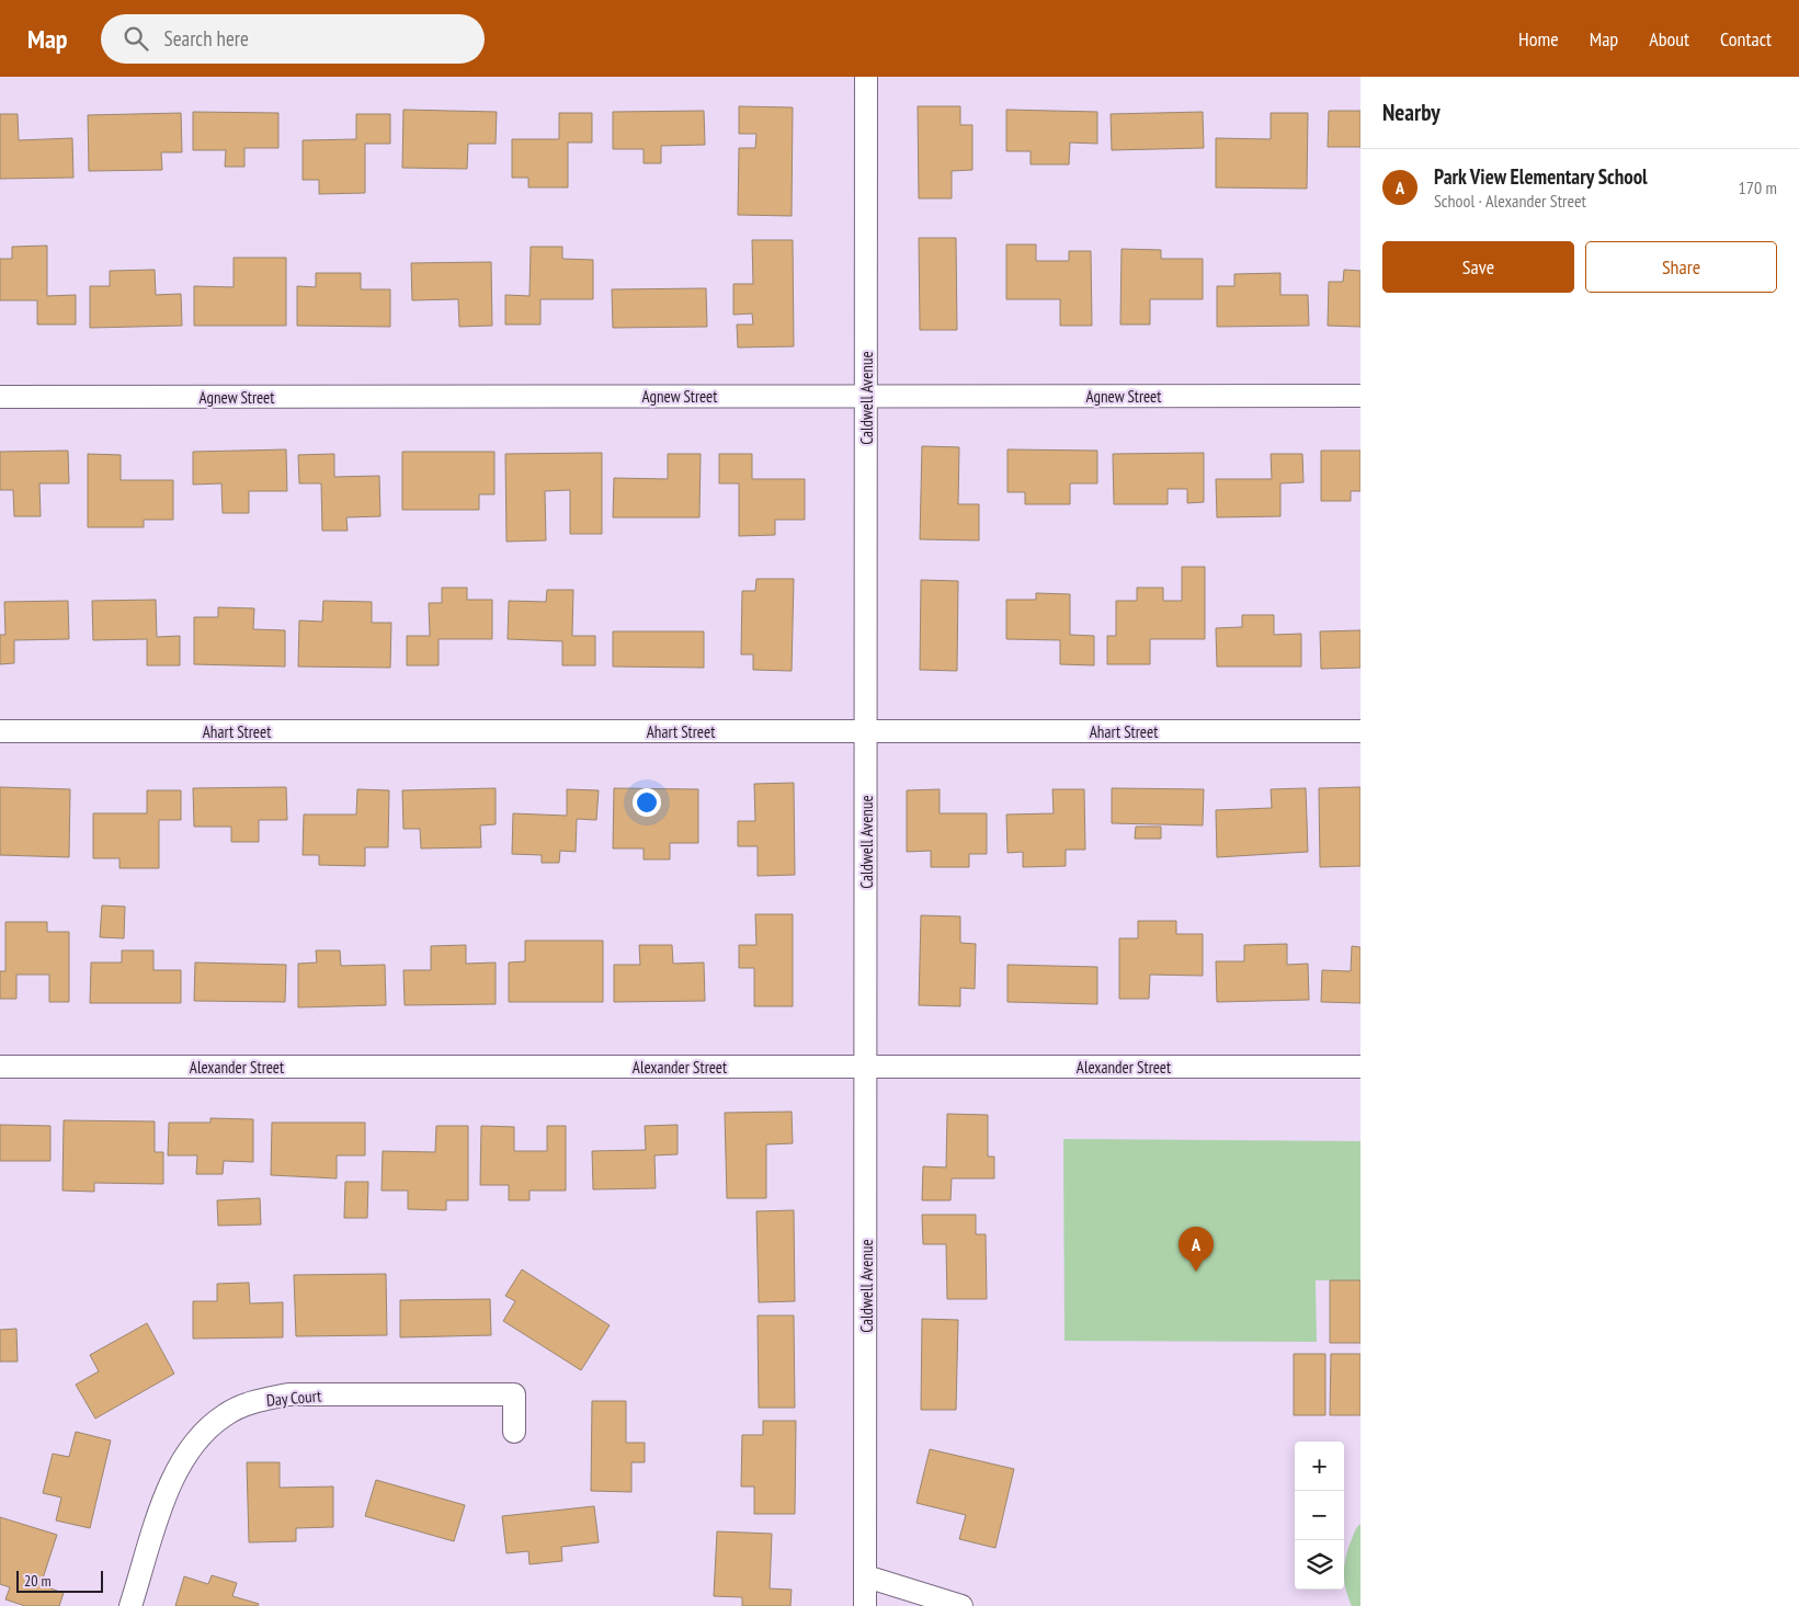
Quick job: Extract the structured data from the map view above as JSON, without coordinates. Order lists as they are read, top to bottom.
{
  "streets": {
    "street": [
      "Agnew Street",
      "Caldwell Avenue",
      "Ahart Street",
      "Alexander Street",
      "Day Court"
    ]
  },
  "crossings": [
    ["Agnew Street", "Caldwell Avenue"],
    ["Caldwell Avenue", "Ahart Street"],
    ["Caldwell Avenue", "Alexander Street"]
  ],
  "scale_bar": "20 m",
  "page": {
    "header": "Map",
    "search": "Search here",
    "nav": [
      "Home",
      "Map",
      "About",
      "Contact"
    ],
    "heading": "Nearby",
    "list": [
      {
        "mark": "A",
        "name": "Park View Elementary School",
        "note": "School · Alexander Street",
        "value": "170 m"
      }
    ],
    "buttons": ["Save", "Share"],
    "pins": "A",
    "map_buttons": ["+", "−"],
    "scale": "20 m"
  }
}
